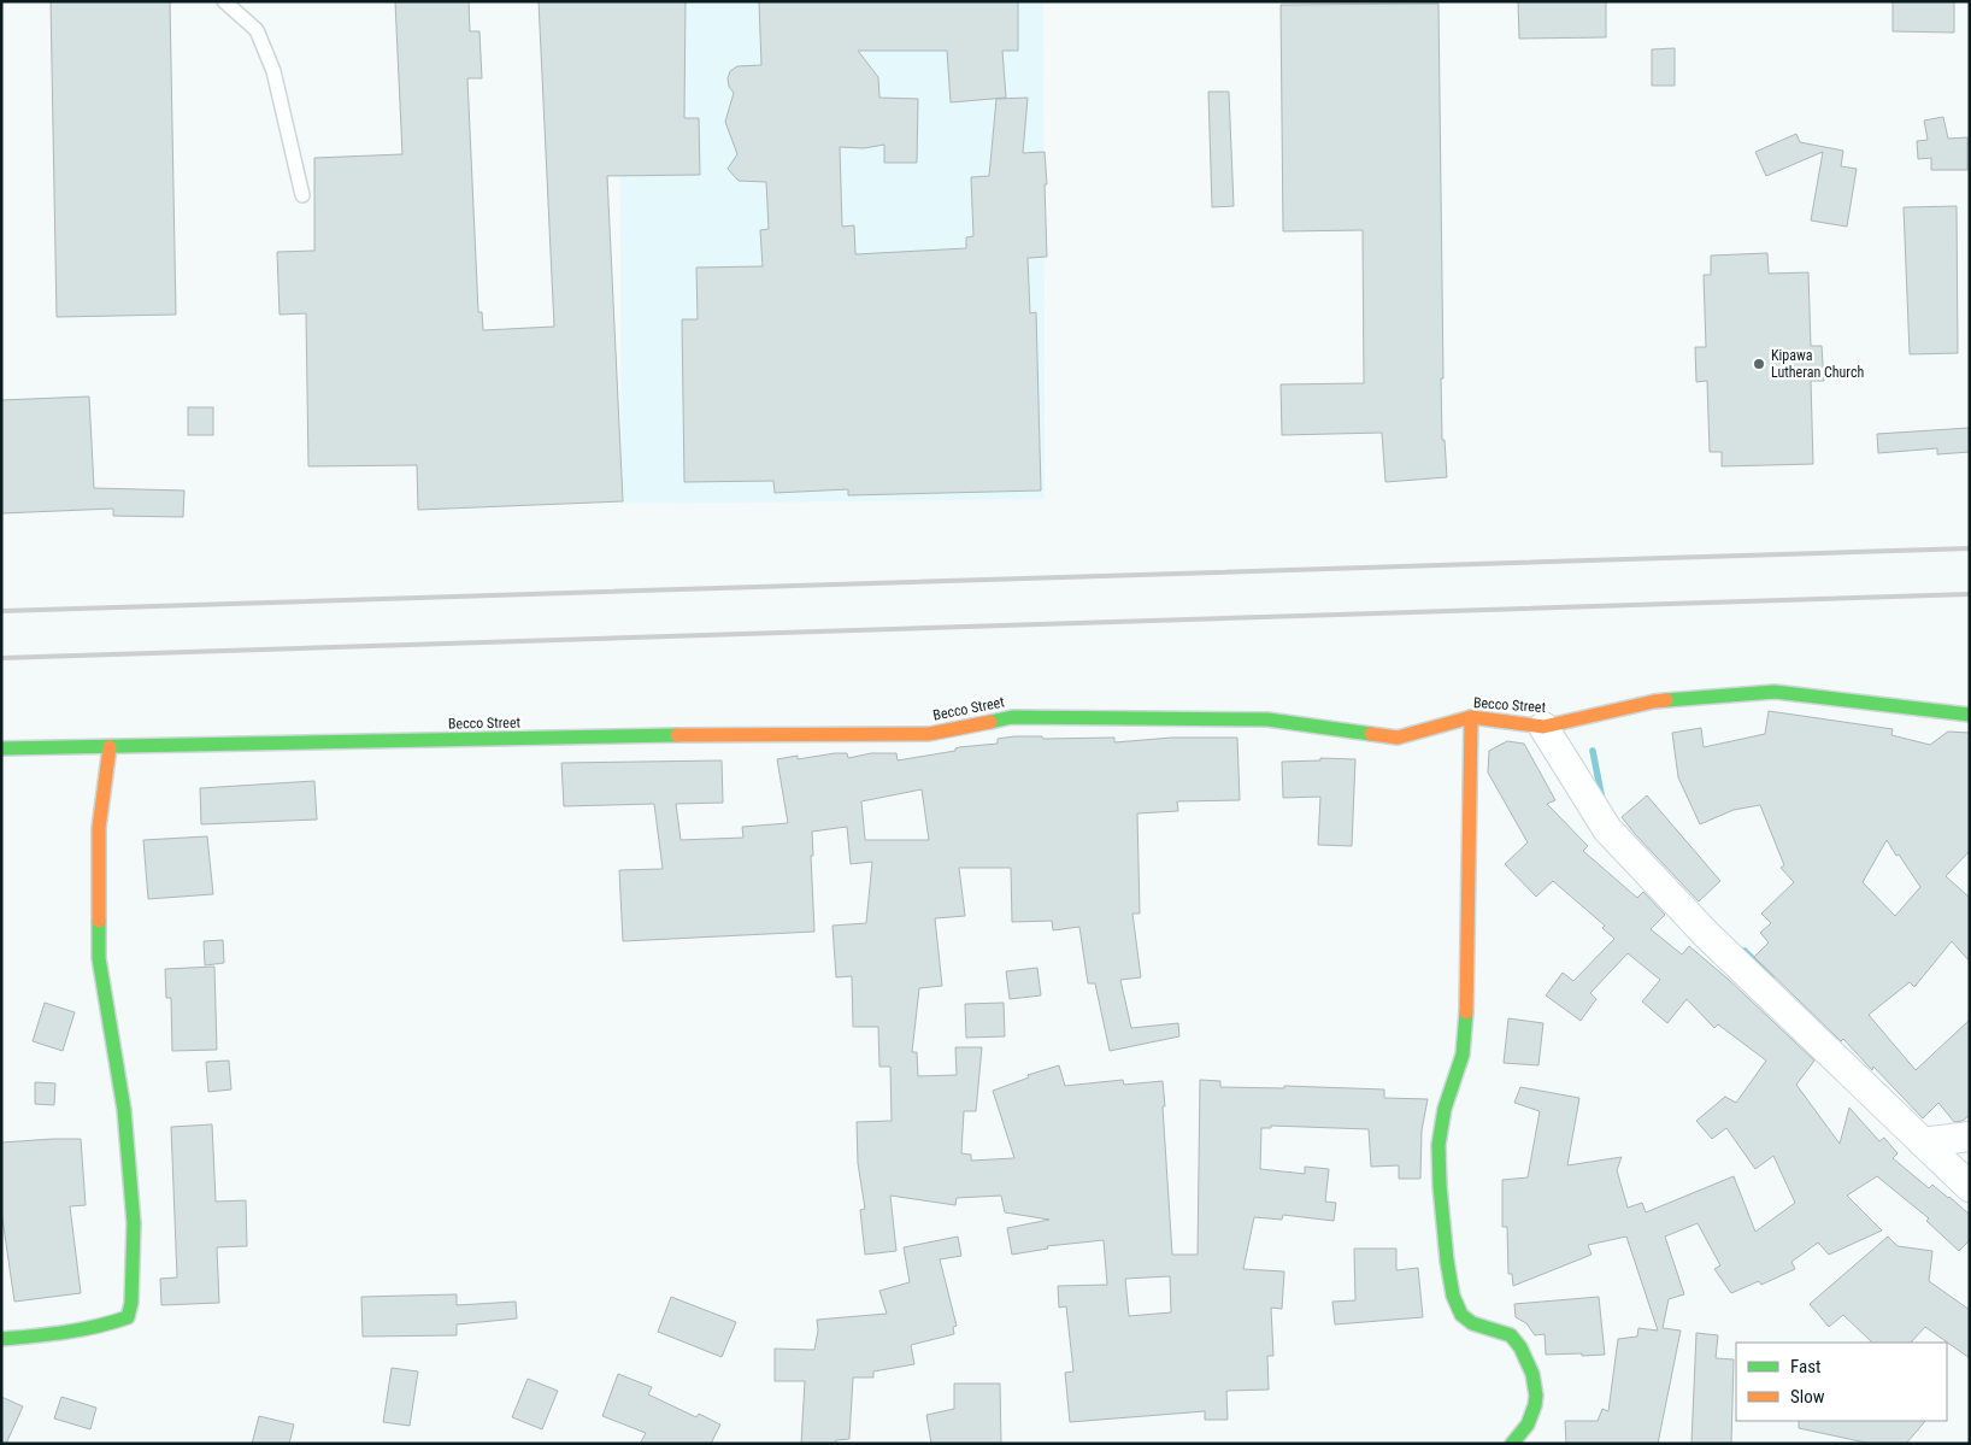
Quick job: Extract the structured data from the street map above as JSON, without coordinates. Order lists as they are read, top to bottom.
{
  "streets": {
    "street": ["Becco Street"]
  },
  "places": ["Kipawa Lutheran Church"],
  "legend": ["Fast", "Slow"]
}
